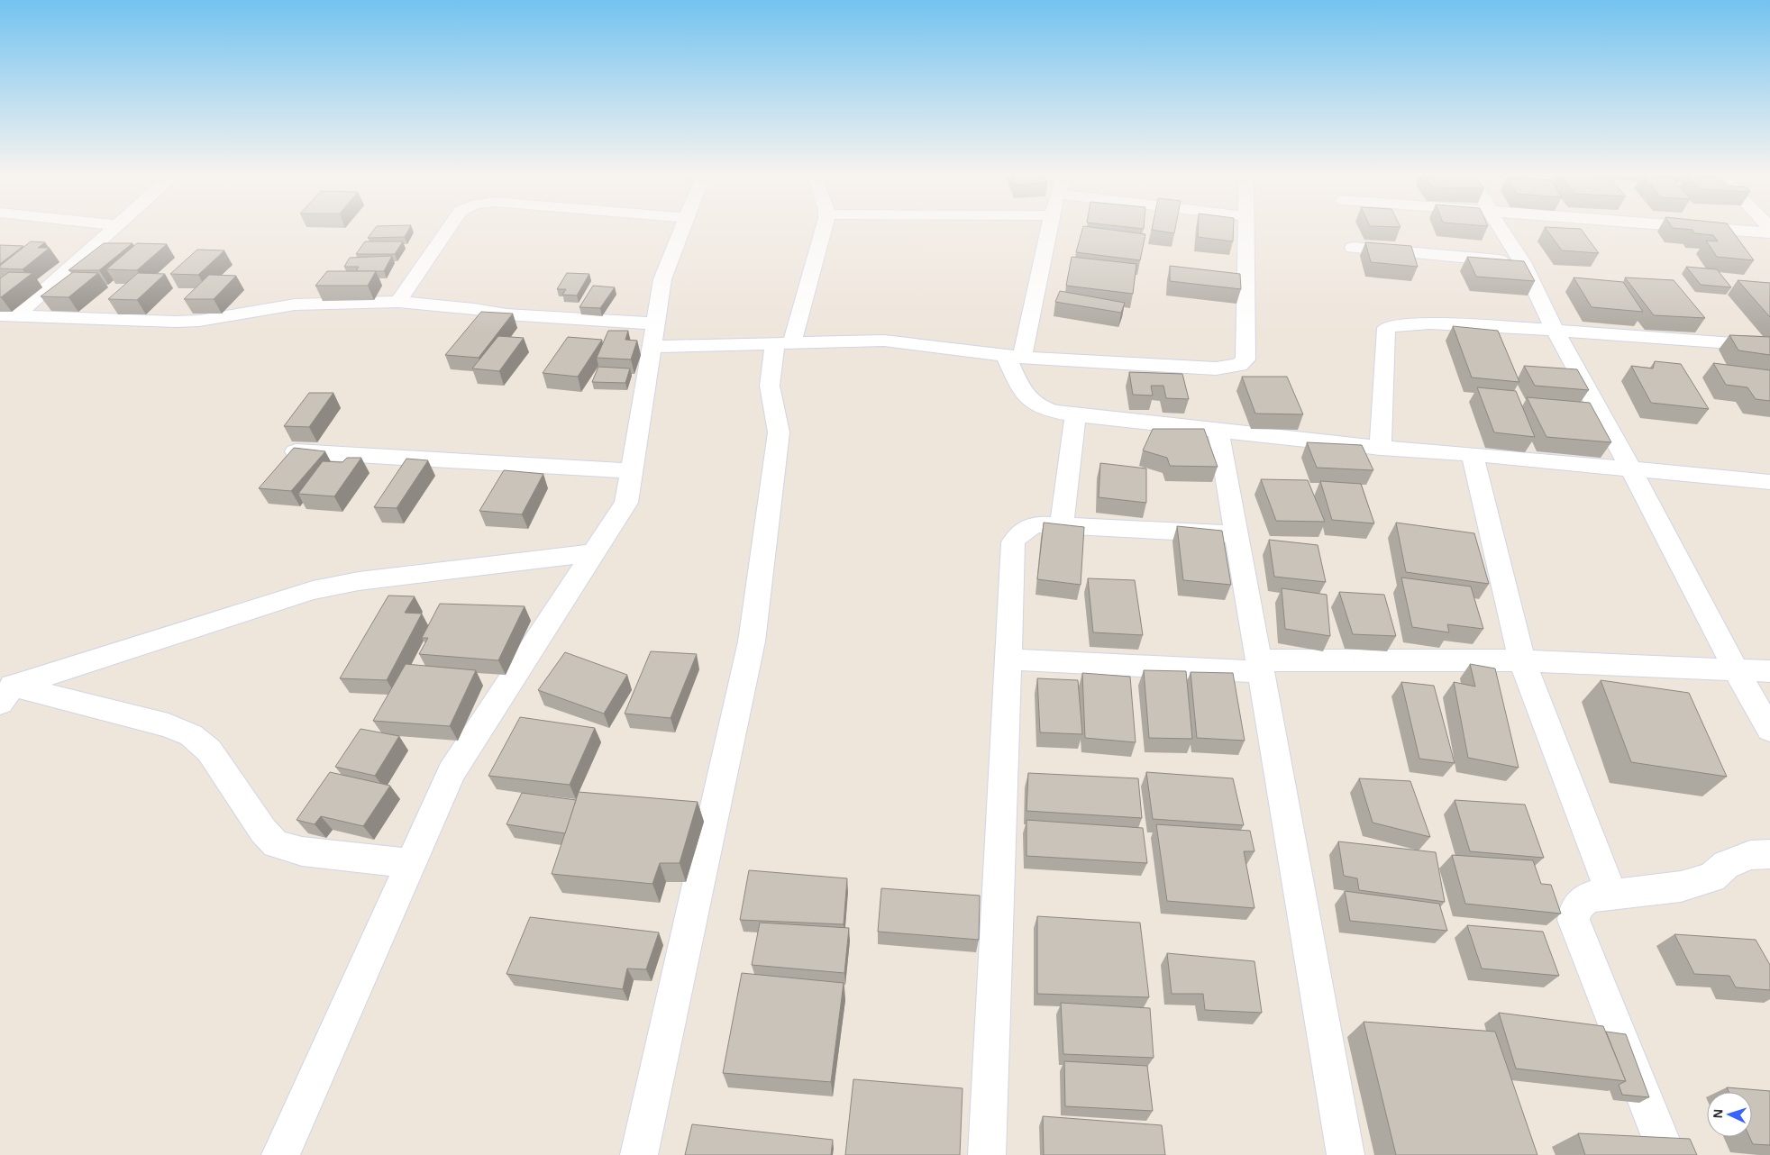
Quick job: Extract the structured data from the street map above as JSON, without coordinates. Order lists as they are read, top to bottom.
{
  "north": "left"
}
